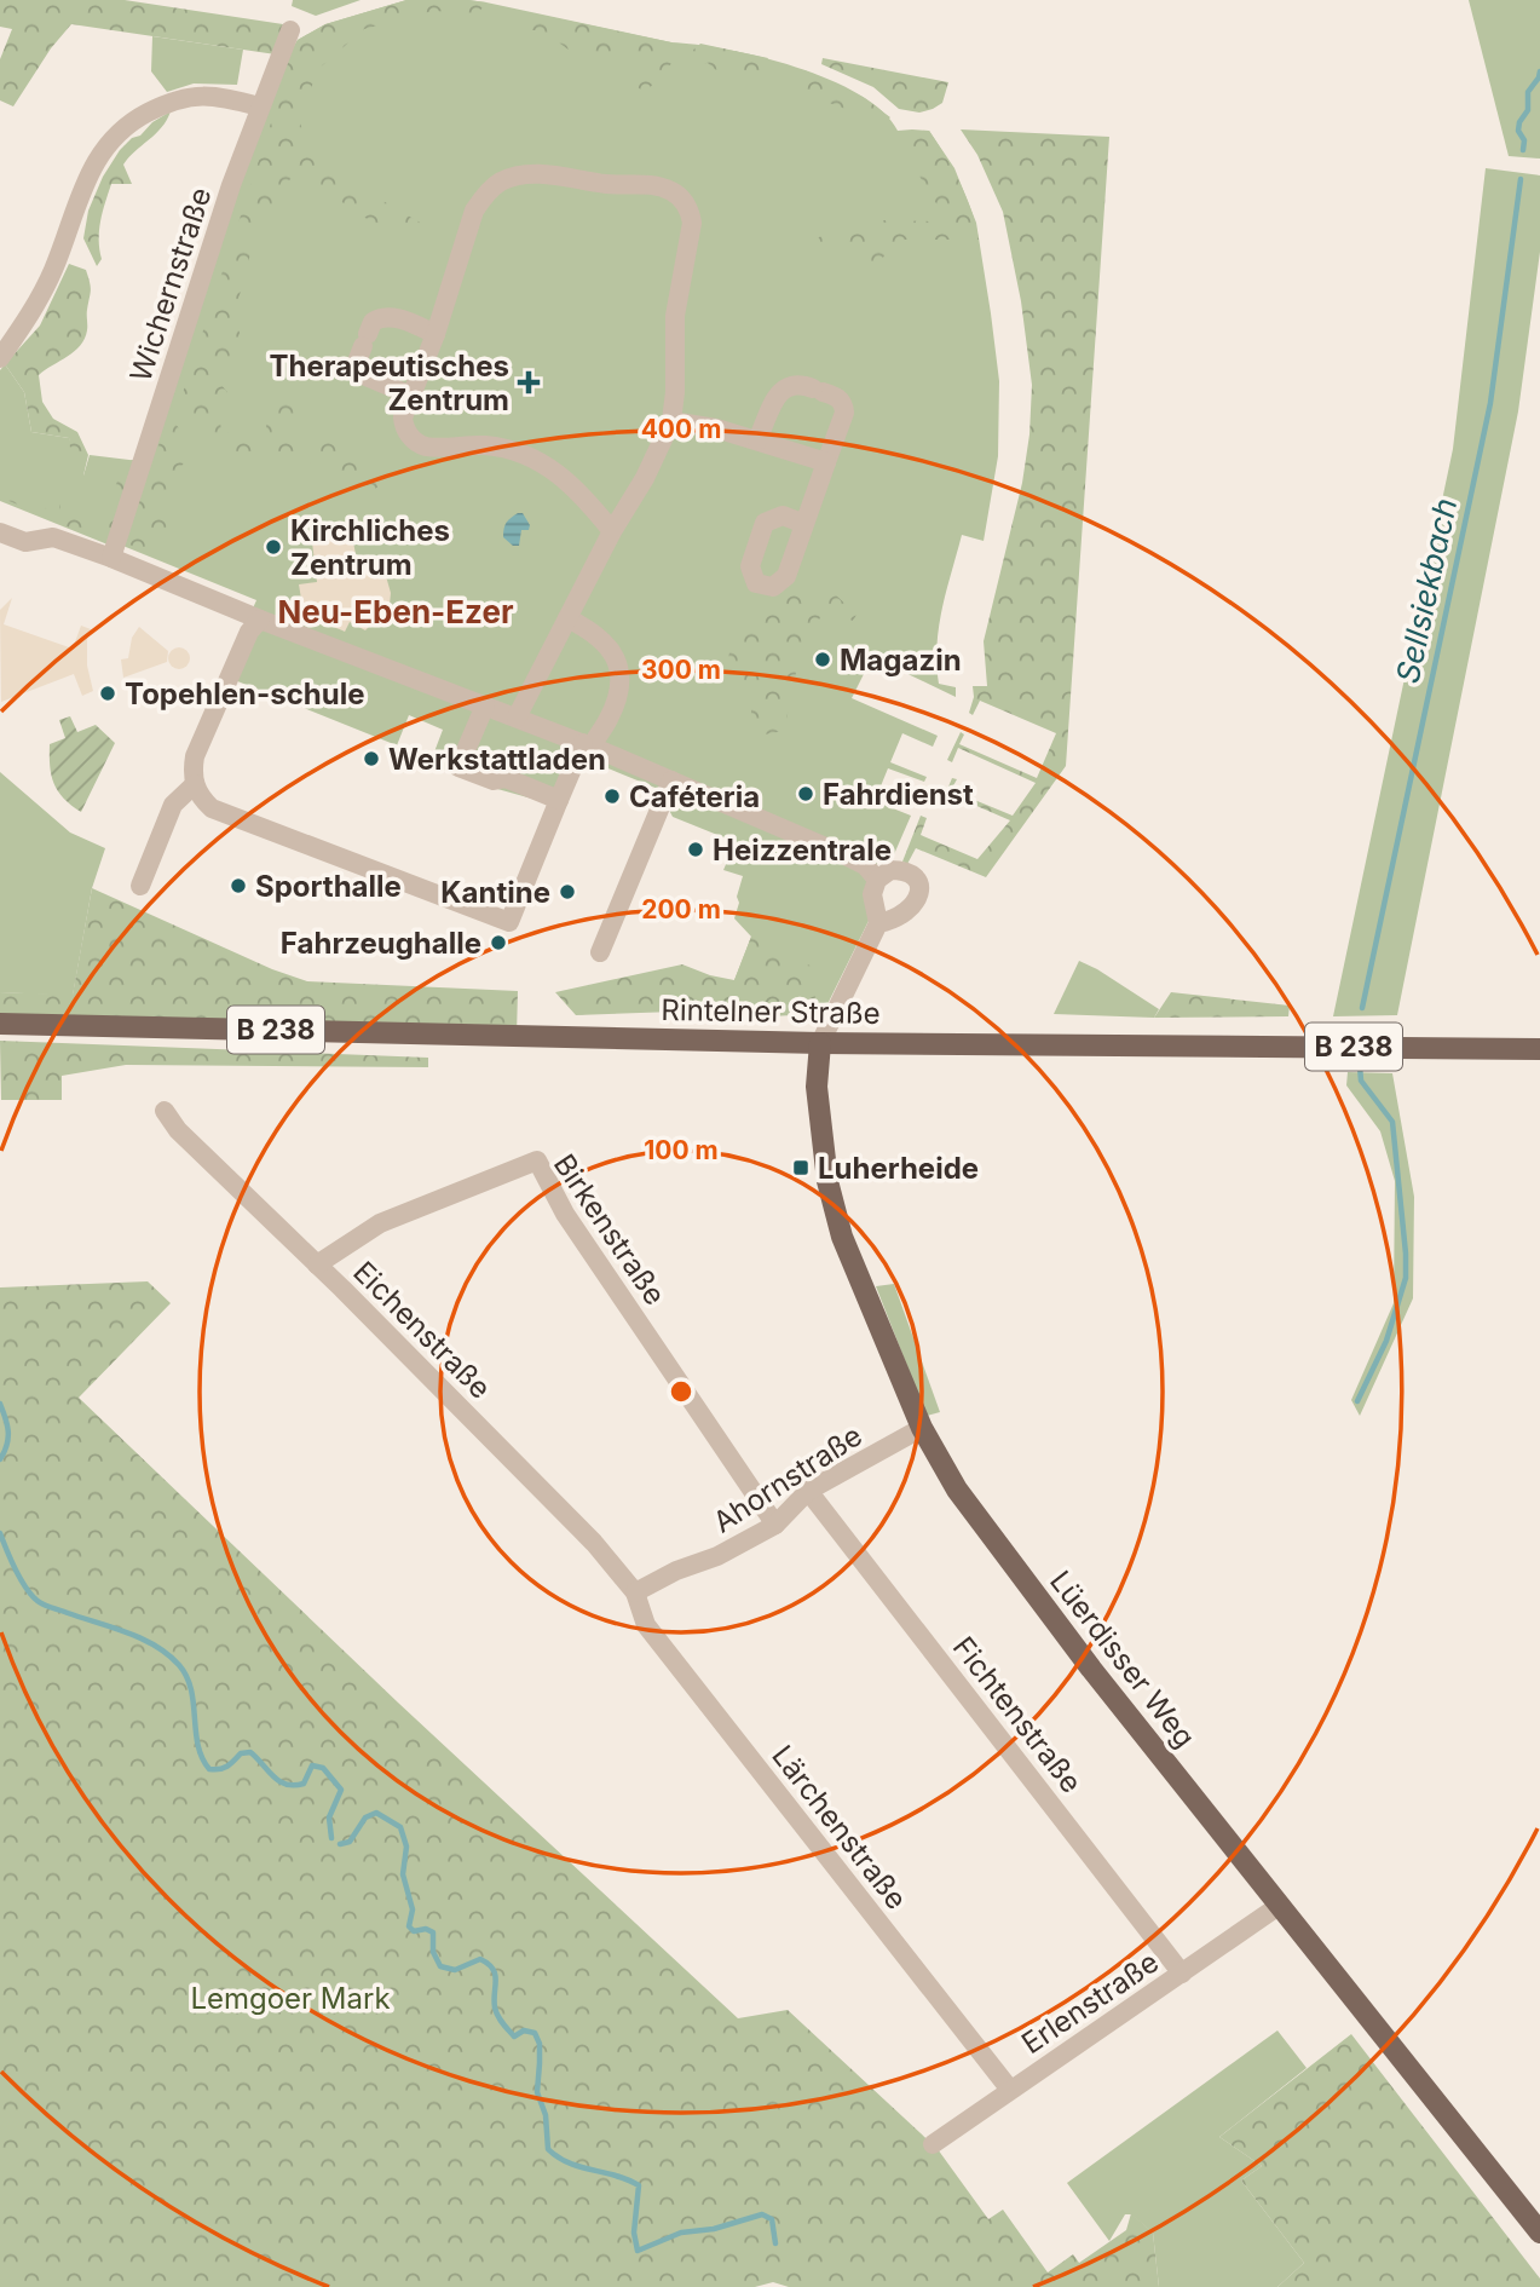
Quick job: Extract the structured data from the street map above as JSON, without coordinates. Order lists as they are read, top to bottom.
{
  "streets": {
    "main road": ["Rintelner Straße", "B 238", "Lüerdisser Weg"],
    "street": [
      "Wichernstraße",
      "Birkenstraße",
      "Eichenstraße",
      "Ahornstraße",
      "Fichtenstraße",
      "Lärchenstraße",
      "Erlenstraße"
    ]
  },
  "crossings": [
    ["Rintelner Straße", "Lüerdisser Weg"],
    ["Birkenstraße", "Eichenstraße"],
    ["Birkenstraße", "Ahornstraße"],
    ["Eichenstraße", "Ahornstraße"],
    ["Eichenstraße", "Lärchenstraße"],
    ["Ahornstraße", "Lüerdisser Weg"],
    ["Ahornstraße", "Fichtenstraße"],
    ["Ahornstraße", "Lärchenstraße"],
    ["Lüerdisser Weg", "Erlenstraße"],
    ["Fichtenstraße", "Erlenstraße"],
    ["Lärchenstraße", "Erlenstraße"]
  ],
  "districts": ["Neu-Eben-Ezer"],
  "water": ["Sellsiekbach"],
  "parks": ["Lemgoer Mark"],
  "places": {
    "health": ["Therapeutisches Zentrum"],
    "other": [
      "Kirchliches Zentrum",
      "Magazin",
      "Topehlen-schule",
      "Werkstattladen",
      "Fahrdienst",
      "Caféteria",
      "Heizzentrale",
      "Sporthalle",
      "Kantine",
      "Fahrzeughalle"
    ],
    "transit": ["Luherheide"]
  },
  "rings": [
    "400 m",
    "300 m",
    "200 m",
    "100 m"
  ]
}
